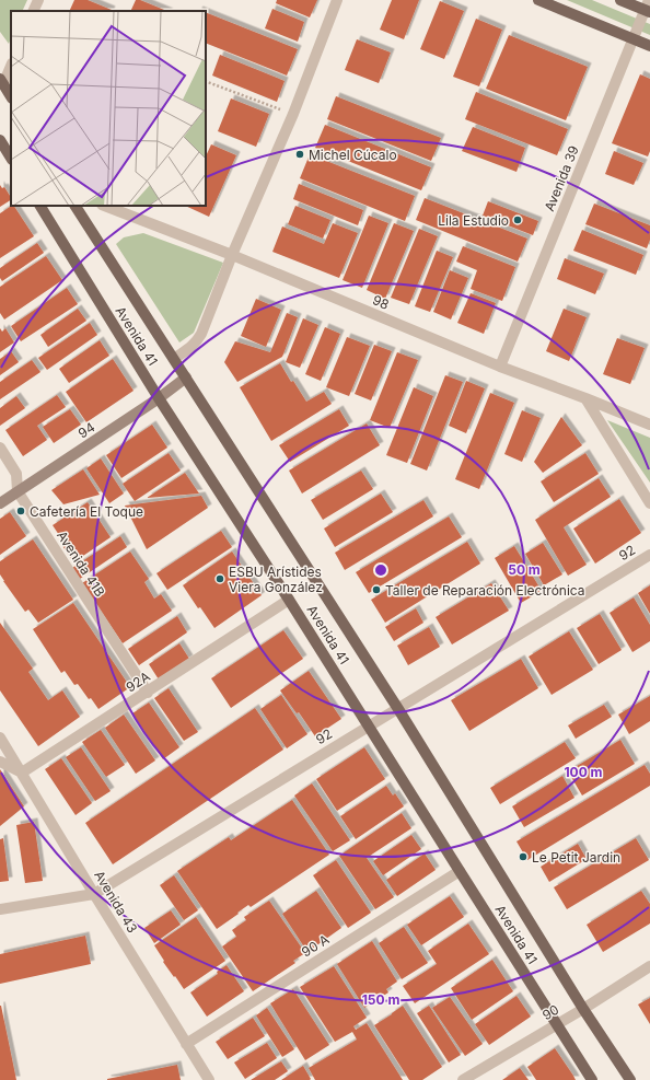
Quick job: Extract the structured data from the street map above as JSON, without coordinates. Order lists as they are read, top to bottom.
{
  "streets": {
    "main road": ["Avenida 41"],
    "street": [
      "Avenida 39",
      "98",
      "94",
      "92",
      "Avenida 41B",
      "92A",
      "Avenida 43",
      "90 A",
      "90"
    ]
  },
  "crossings": [
    ["Avenida 39", "98"],
    ["98", "Avenida 41"],
    ["Avenida 41", "94"],
    ["Avenida 41", "92"],
    ["Avenida 41", "92A"],
    ["Avenida 41", "90 A"],
    ["Avenida 41", "90"],
    ["94", "Avenida 41B"],
    ["92", "Avenida 43"],
    ["Avenida 41B", "92A"],
    ["92A", "Avenida 43"],
    ["Avenida 43", "90 A"]
  ],
  "places": [
    "Michel Cúcalo",
    "Lila Estudio",
    "Cafetería El Toque",
    "ESBU Arístides Viera González",
    "Taller de Reparación Electrónica",
    "Le Petit Jardin"
  ],
  "rings": ["50 m", "100 m", "150 m"]
}
